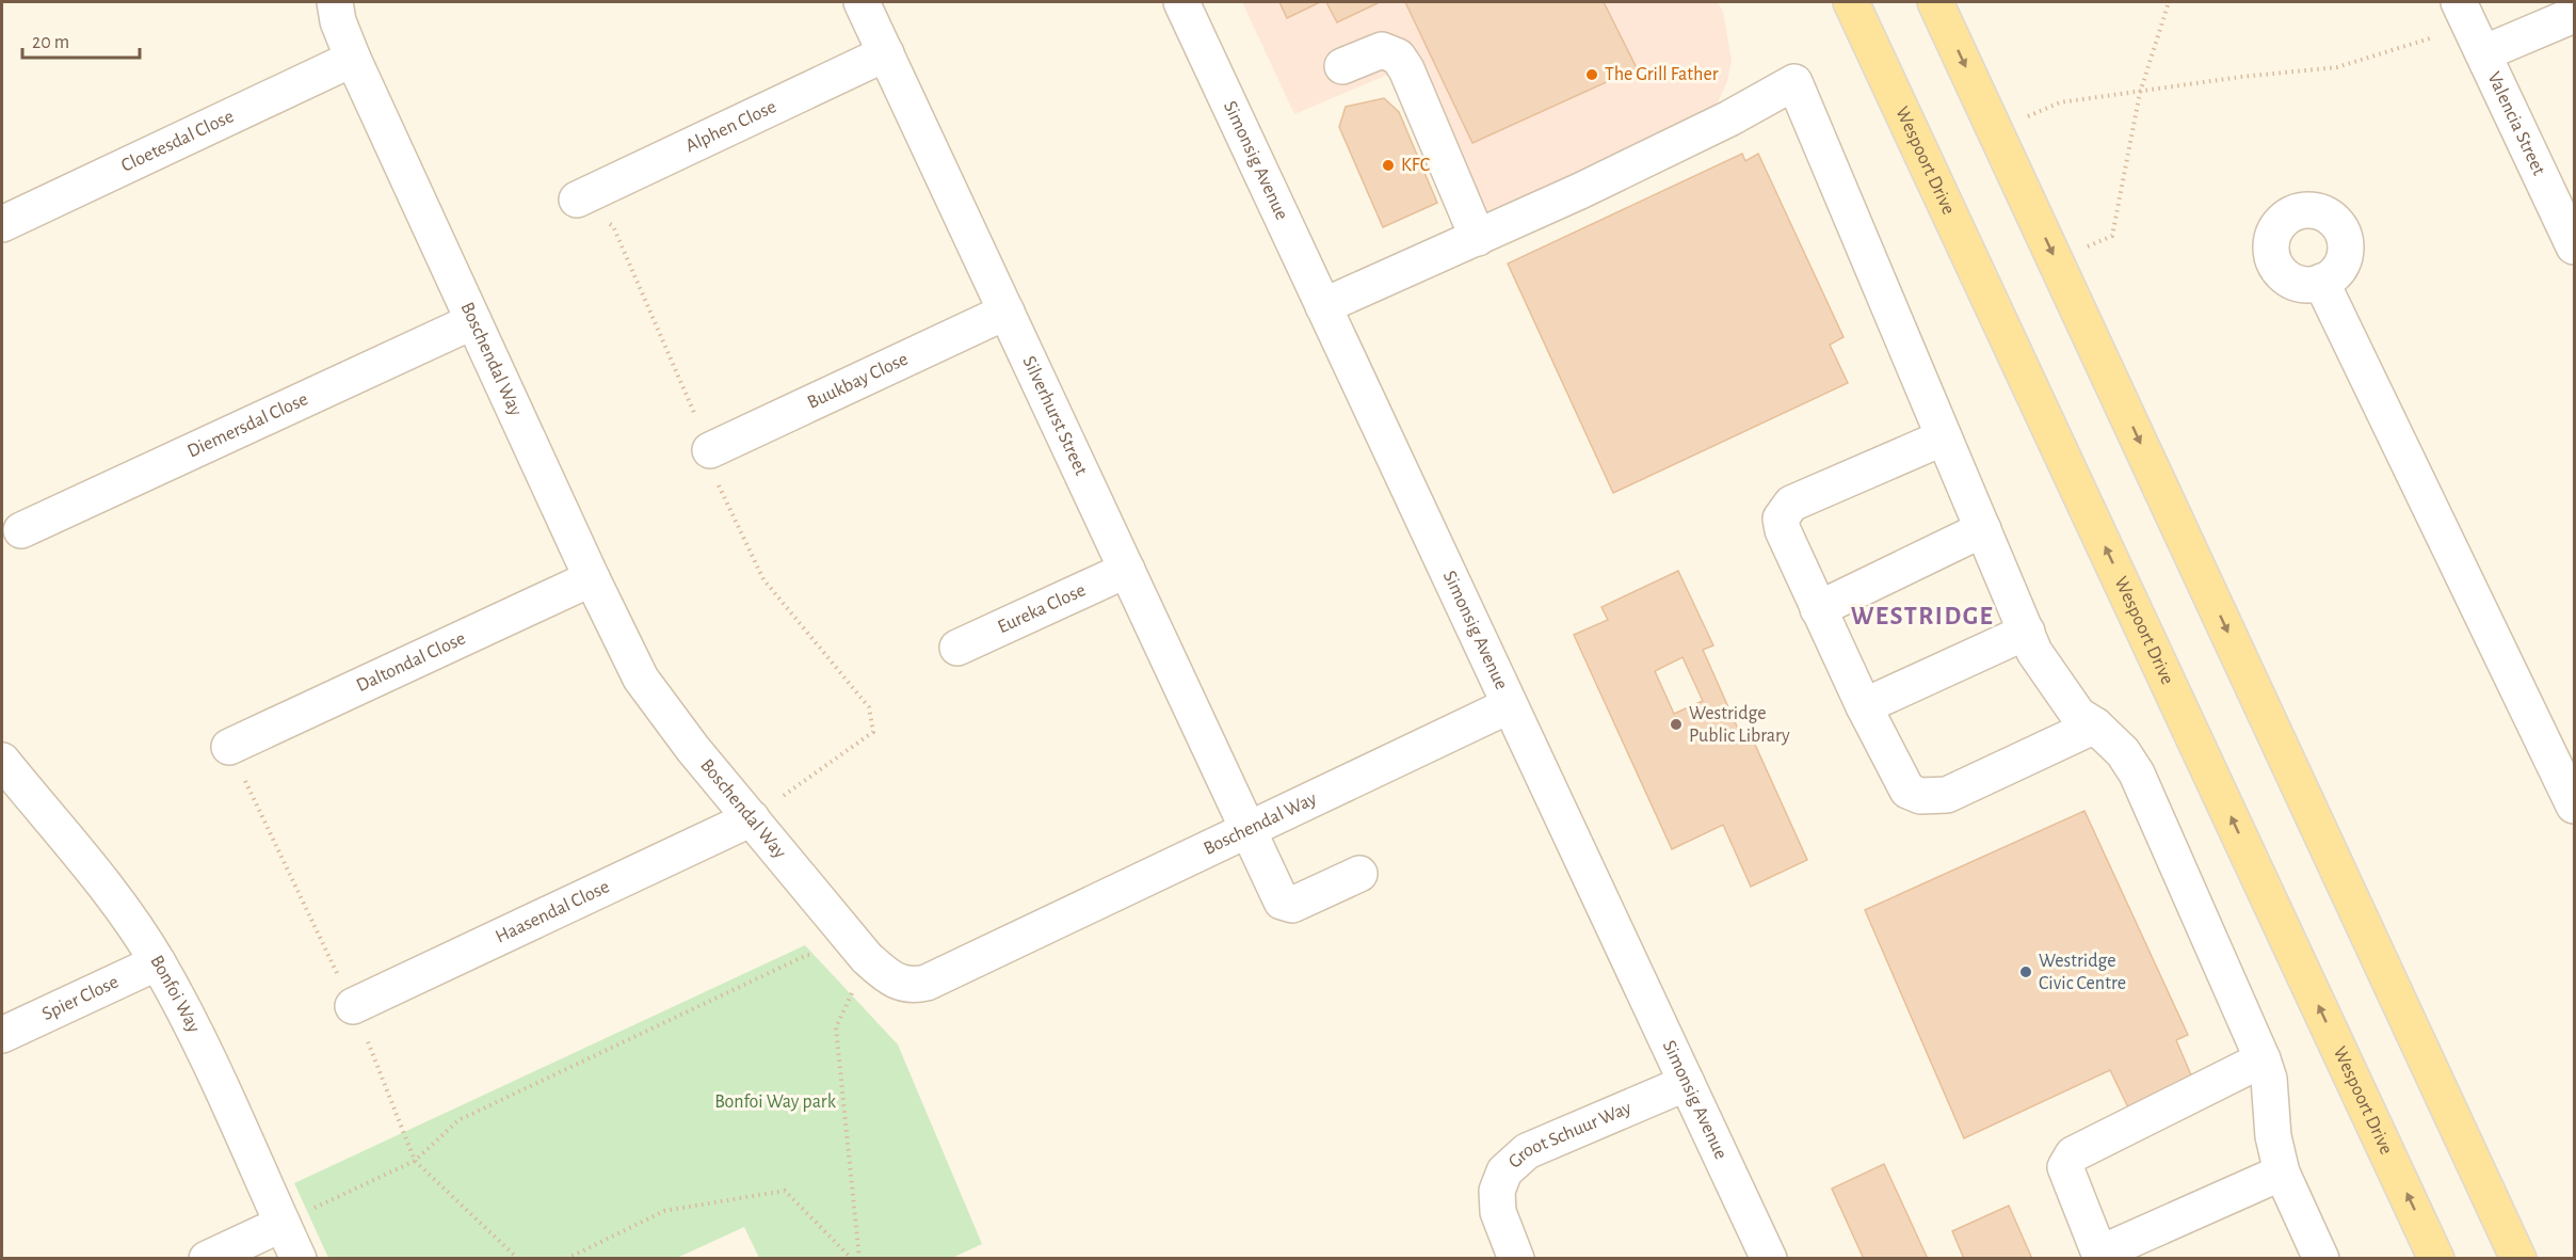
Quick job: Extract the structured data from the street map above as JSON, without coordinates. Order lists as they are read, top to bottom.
{
  "streets": {
    "main road": ["Wespoort Drive"],
    "street": [
      "Valencia Street",
      "Alphen Close",
      "Cloetesdal Close",
      "Simonsig Avenue",
      "Boschendal Way",
      "Buukbay Close",
      "Silverhurst Street",
      "Diemersdal Close",
      "Eureka Close",
      "Daltondal Close",
      "Haasendal Close",
      "Bonfoi Way",
      "Spier Close",
      "Groot Schuur Way"
    ]
  },
  "crossings": [
    ["Alphen Close", "Silverhurst Street"],
    ["Cloetesdal Close", "Boschendal Way"],
    ["Simonsig Avenue", "Boschendal Way"],
    ["Simonsig Avenue", "Groot Schuur Way"],
    ["Boschendal Way", "Silverhurst Street"],
    ["Boschendal Way", "Diemersdal Close"],
    ["Boschendal Way", "Daltondal Close"],
    ["Boschendal Way", "Haasendal Close"],
    ["Buukbay Close", "Silverhurst Street"],
    ["Silverhurst Street", "Eureka Close"],
    ["Bonfoi Way", "Spier Close"]
  ],
  "districts": ["WESTRIDGE"],
  "parks": ["Bonfoi Way park"],
  "places": [
    "The Grill Father",
    "KFC",
    "Westridge Public Library",
    "Westridge Civic Centre"
  ],
  "scale_bar": "20 m"
}
